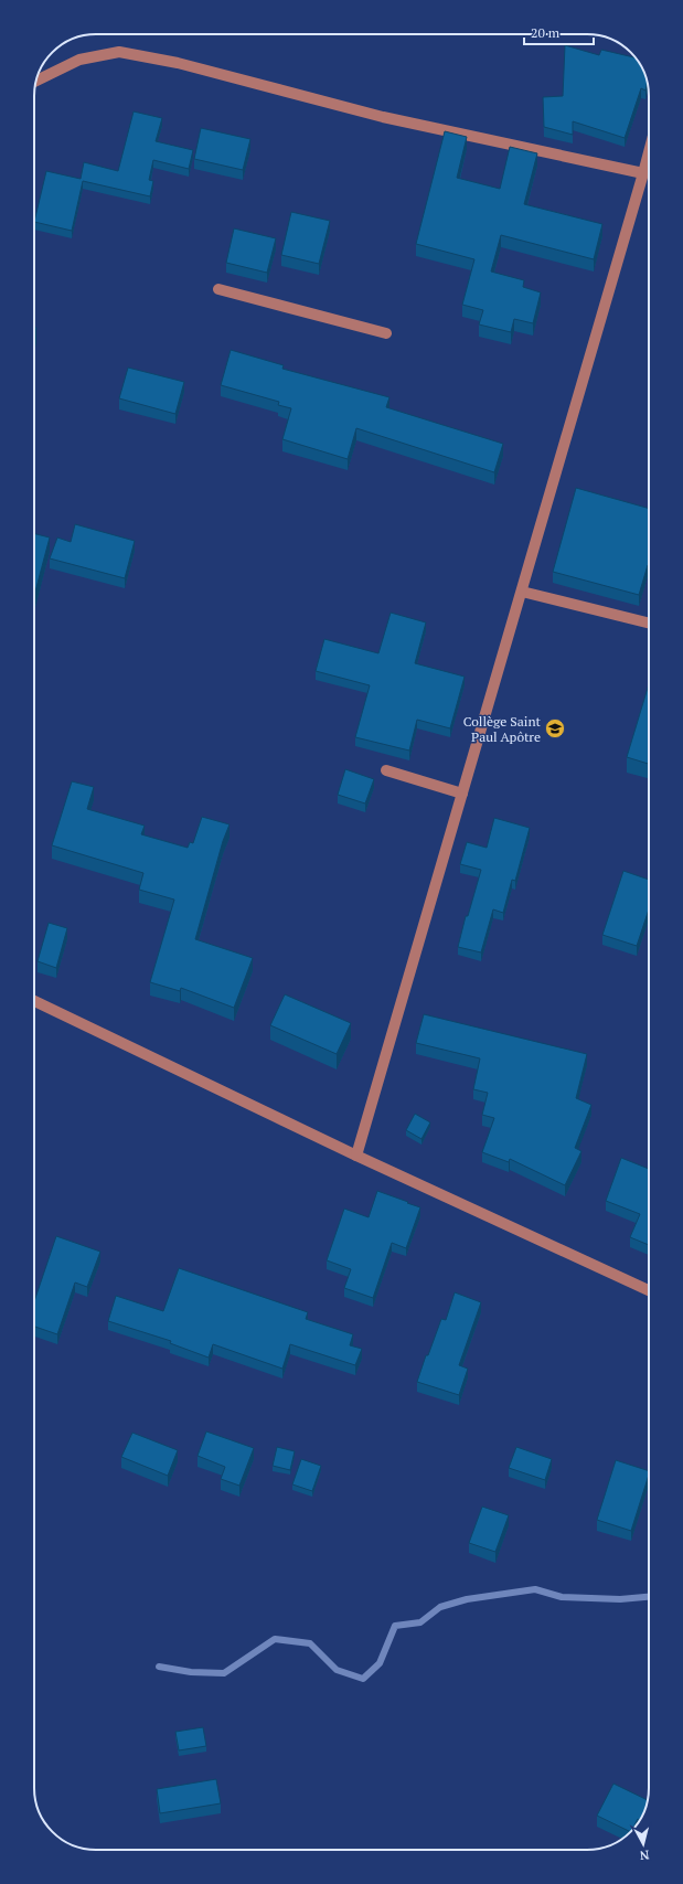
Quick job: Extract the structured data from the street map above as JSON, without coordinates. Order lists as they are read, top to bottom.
{
  "places": {
    "school or university": ["Collège Saint Paul Apôtre"]
  },
  "scale_bar": "20 m",
  "north": "bottom"
}
